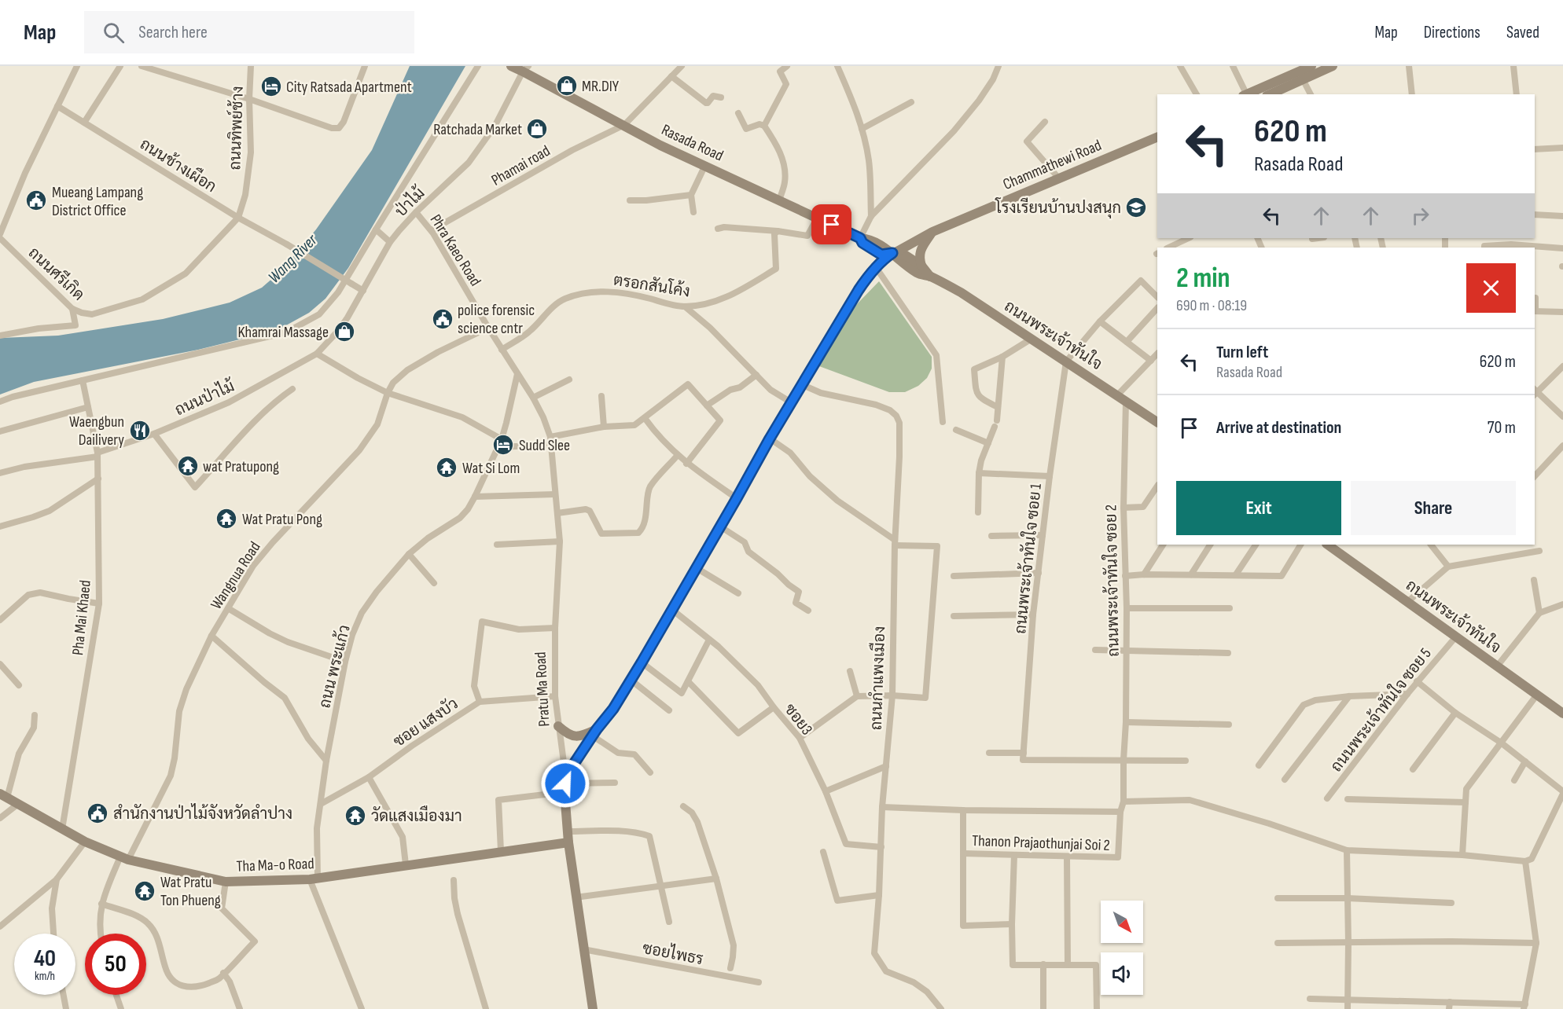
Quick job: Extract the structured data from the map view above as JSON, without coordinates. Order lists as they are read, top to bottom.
{
  "streets": {
    "street": [
      "ถนนทิพย์ช้าง",
      "Rasada Road",
      "Chammathewi Road",
      "ถนนช้างเผือก",
      "Phamai road",
      "ป่าไม้",
      "Phra Kaeo Road",
      "ถนนศรีเกิด",
      "ตรอกสันโค้ง",
      "ถนนพระเจ้าทันใจ",
      "ถนนป่าไม้",
      "ถนนพระเจ้าทันใจ ซอย 1",
      "Wangnua Road",
      "ถนนพระเจ้าทันใจ ซอย 2",
      "Pha Mai Khaed",
      "ถนน พระแก้ว",
      "ถนนกำแพงเมือง",
      "Pratu Ma Road",
      "ถนนพระเจ้าทันใจ ซอย 5",
      "ซอย3",
      "ซอย แสงบัว",
      "Thanon Prajaothunjai Soi 2",
      "Tha Ma-o Road",
      "ซอยไพธร"
    ]
  },
  "crossings": [
    ["ถนนทิพย์ช้าง", "ถนนช้างเผือก"],
    ["ถนนทิพย์ช้าง", "ถนนศรีเกิด"],
    ["Rasada Road", "Chammathewi Road"],
    ["Rasada Road", "Phamai road"],
    ["Rasada Road", "ป่าไม้"],
    ["Rasada Road", "ถนนพระเจ้าทันใจ"],
    ["Chammathewi Road", "ถนนพระเจ้าทันใจ"],
    ["ถนนช้างเผือก", "ป่าไม้"],
    ["ถนนช้างเผือก", "ถนนศรีเกิด"],
    ["Phamai road", "Phra Kaeo Road"],
    ["ป่าไม้", "Phra Kaeo Road"],
    ["ป่าไม้", "ถนนป่าไม้"],
    ["Phra Kaeo Road", "ตรอกสันโค้ง"],
    ["Phra Kaeo Road", "Wangnua Road"],
    ["Phra Kaeo Road", "ถนน พระแก้ว"],
    ["Phra Kaeo Road", "Pratu Ma Road"],
    ["ถนนพระเจ้าทันใจ", "ถนนพระเจ้าทันใจ ซอย 1"],
    ["ถนนพระเจ้าทันใจ", "ถนนพระเจ้าทันใจ ซอย 2"],
    ["ถนนพระเจ้าทันใจ", "ถนนพระเจ้าทันใจ ซอย 5"],
    ["ถนนป่าไม้", "Pha Mai Khaed"],
    ["Wangnua Road", "Tha Ma-o Road"],
    ["ถนนพระเจ้าทันใจ ซอย 2", "Thanon Prajaothunjai Soi 2"],
    ["Pha Mai Khaed", "Tha Ma-o Road"],
    ["ถนน พระแก้ว", "Pratu Ma Road"],
    ["ถนน พระแก้ว", "ซอย แสงบัว"],
    ["ถนน พระแก้ว", "Tha Ma-o Road"],
    ["ถนนกำแพงเมือง", "ซอย3"],
    ["Pratu Ma Road", "ซอย แสงบัว"],
    ["Pratu Ma Road", "Tha Ma-o Road"],
    ["Pratu Ma Road", "ซอยไพธร"]
  ],
  "water": ["Wang River"],
  "places": {
    "shop": ["MR.DIY", "Ratchada Market", "Khamrai Massage"],
    "hotel": ["City Ratsada Apartment", "Sudd Slee"],
    "public building": ["Mueang Lampang District Office", "police forensic science cntr", "สำนักงานป่าไม้จังหวัดลำปาง"],
    "school or university": ["โรงเรียนบ้านปงสนุก"],
    "restaurant": ["Waengbun Dailivery"],
    "temple": [
      "wat Pratupong",
      "Wat Si Lom",
      "Wat Pratu Pong",
      "วัดแสงเมืองมา",
      "Wat Pratu Ton Phueng"
    ]
  },
  "north": "bottom right",
  "page": {
    "header": "Map",
    "search": "Search here",
    "nav": ["Map", "Directions", "Saved"],
    "turn": ["620 m", "Rasada Road"],
    "heading": ["2 min", "690 m · 08:19"],
    "list": [
      {
        "name": "Turn left",
        "note": "Rasada Road",
        "value": "620 m"
      },
      {
        "name": "Arrive at destination",
        "value": "70 m"
      }
    ],
    "buttons": ["Exit", "Share"],
    "speed": "40 km/h",
    "limit": "50"
  }
}
